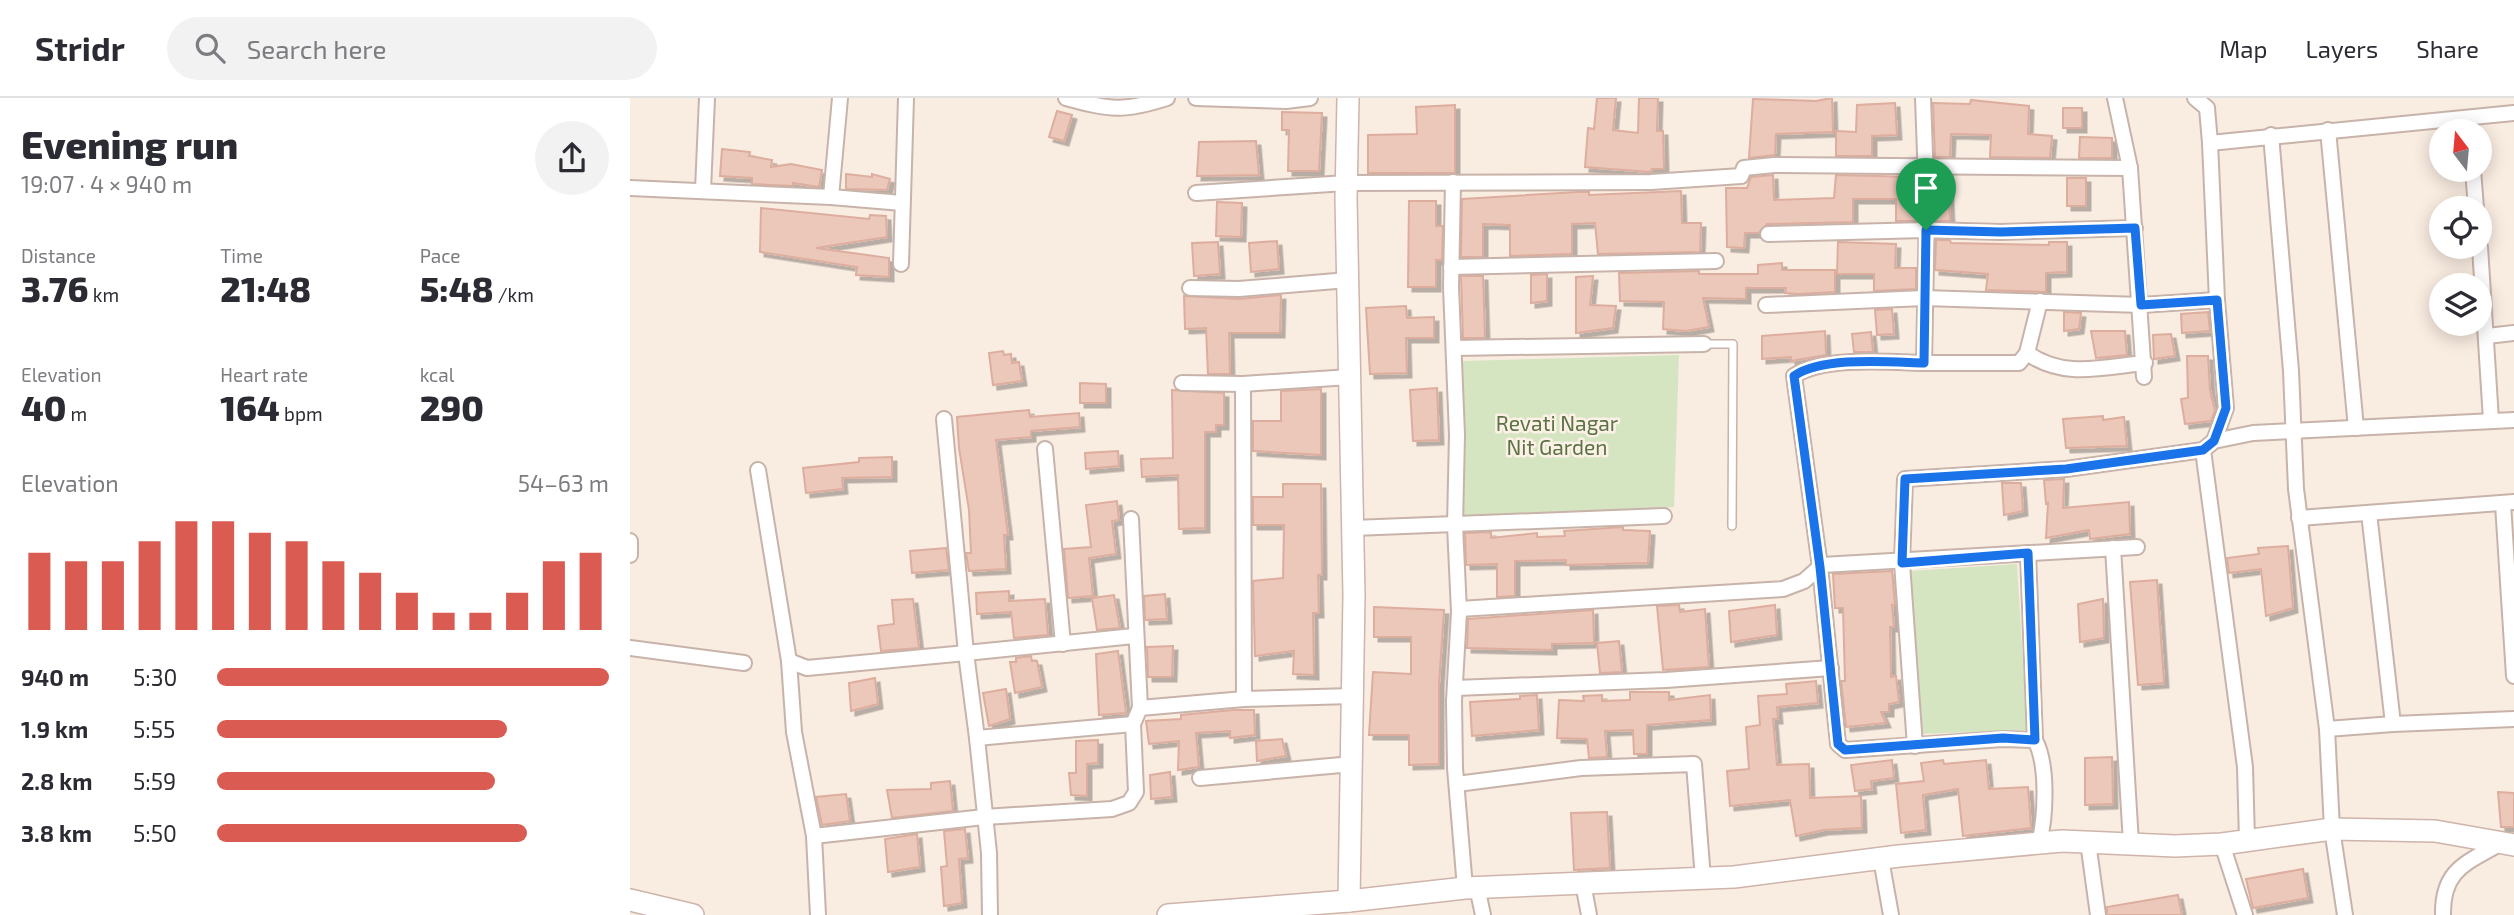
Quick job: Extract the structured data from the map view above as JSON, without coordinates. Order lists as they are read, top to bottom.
{
  "parks": ["Revati Nagar Nit Garden"],
  "north": "top",
  "page": {
    "header": "Stridr",
    "search": "Search here",
    "nav": ["Map", "Layers", "Share"],
    "heading": ["Evening run", "19:07 · 4 × 940 m"],
    "stats": [
      ["Distance", "3.76 km"],
      ["Time", "21:48"],
      ["Pace", "5:48 /km"],
      ["Elevation", "40 m"],
      ["Heart rate", "164 bpm"],
      ["kcal", "290"]
    ],
    "chart": ["Elevation", "54–63 m"],
    "list": [
      {
        "name": "940 m",
        "note": "5:30"
      },
      {
        "name": "1.9 km",
        "note": "5:55"
      },
      {
        "name": "2.8 km",
        "note": "5:59"
      },
      {
        "name": "3.8 km",
        "note": "5:50"
      }
    ]
  }
}
